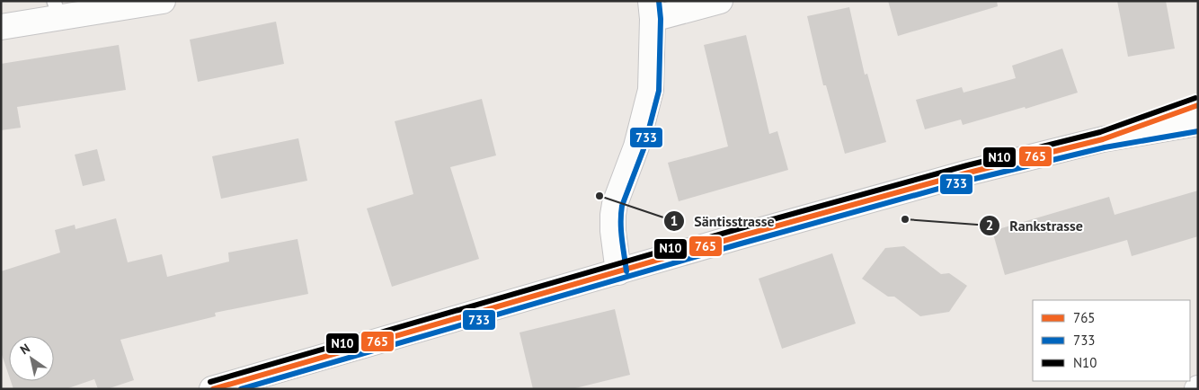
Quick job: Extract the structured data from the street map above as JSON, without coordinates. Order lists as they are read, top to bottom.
{
  "places": ["Säntisstrasse", "Rankstrasse"],
  "lines": ["transit line 733", "transit line N10", "transit line 765"],
  "legend": ["765", "733", "N10"],
  "north": "top left"
}
